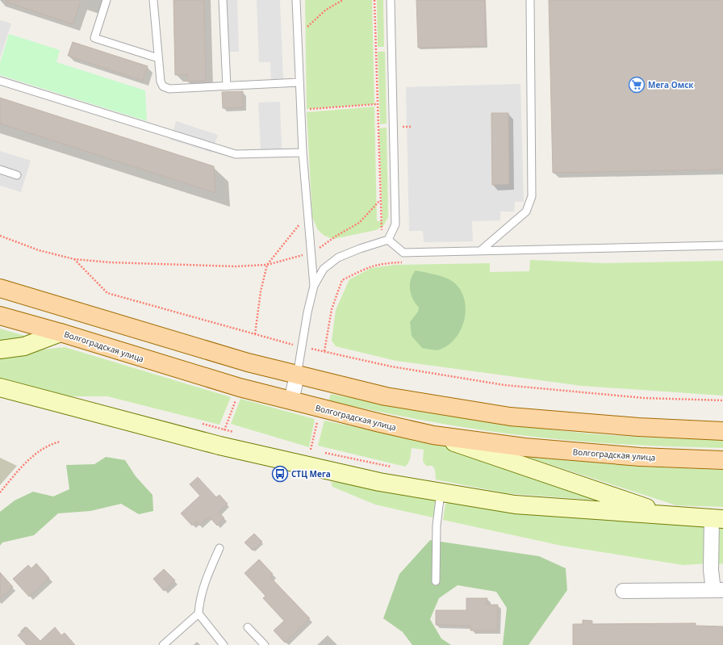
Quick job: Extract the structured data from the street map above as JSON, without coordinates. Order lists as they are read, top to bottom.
{
  "streets": {
    "main road": ["Волгоградская улица"]
  },
  "places": {
    "supermarket": ["Мега Омск"],
    "bus stop": ["СТЦ Мега"]
  }
}
